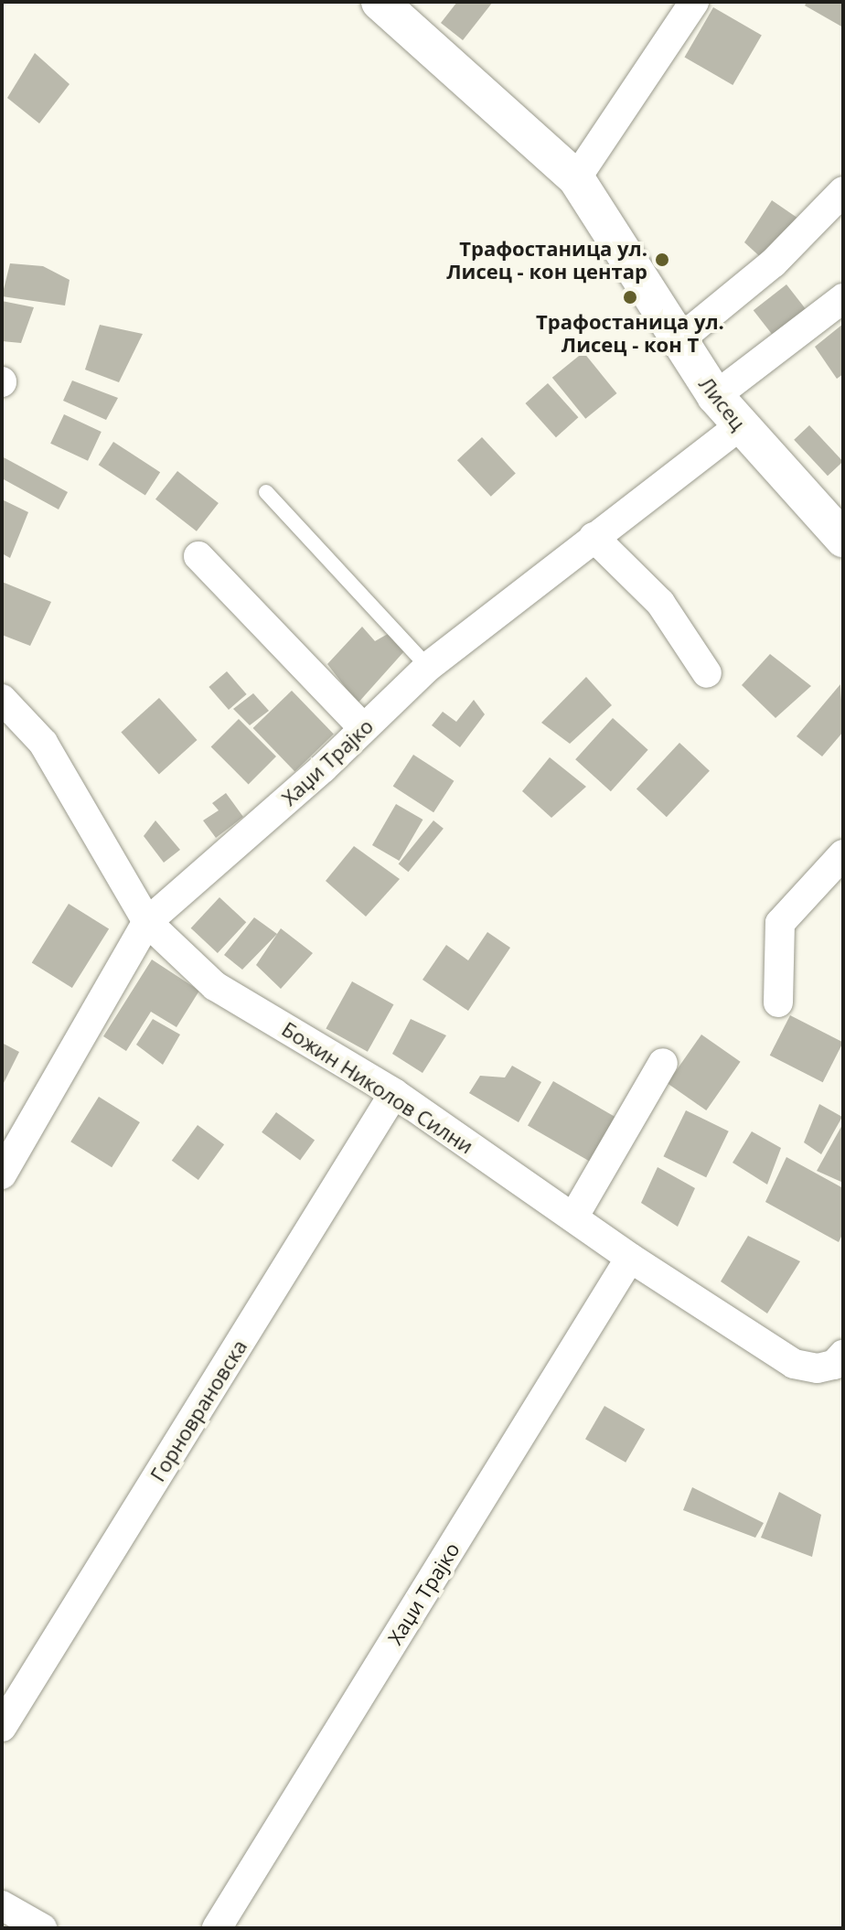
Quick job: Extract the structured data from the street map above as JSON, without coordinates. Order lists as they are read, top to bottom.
{
  "streets": {
    "street": [
      "Лисец",
      "Хаџи Трајко",
      "Божин Николов Силни",
      "Горноврановска"
    ]
  },
  "crossings": [
    ["Лисец", "Хаџи Трајко"],
    ["Хаџи Трајко", "Божин Николов Силни"],
    ["Божин Николов Силни", "Горноврановска"]
  ],
  "places": ["Трафостаница ул. Лисец - кон центар", "Трафостаница ул. Лисец - кон Т"]
}
